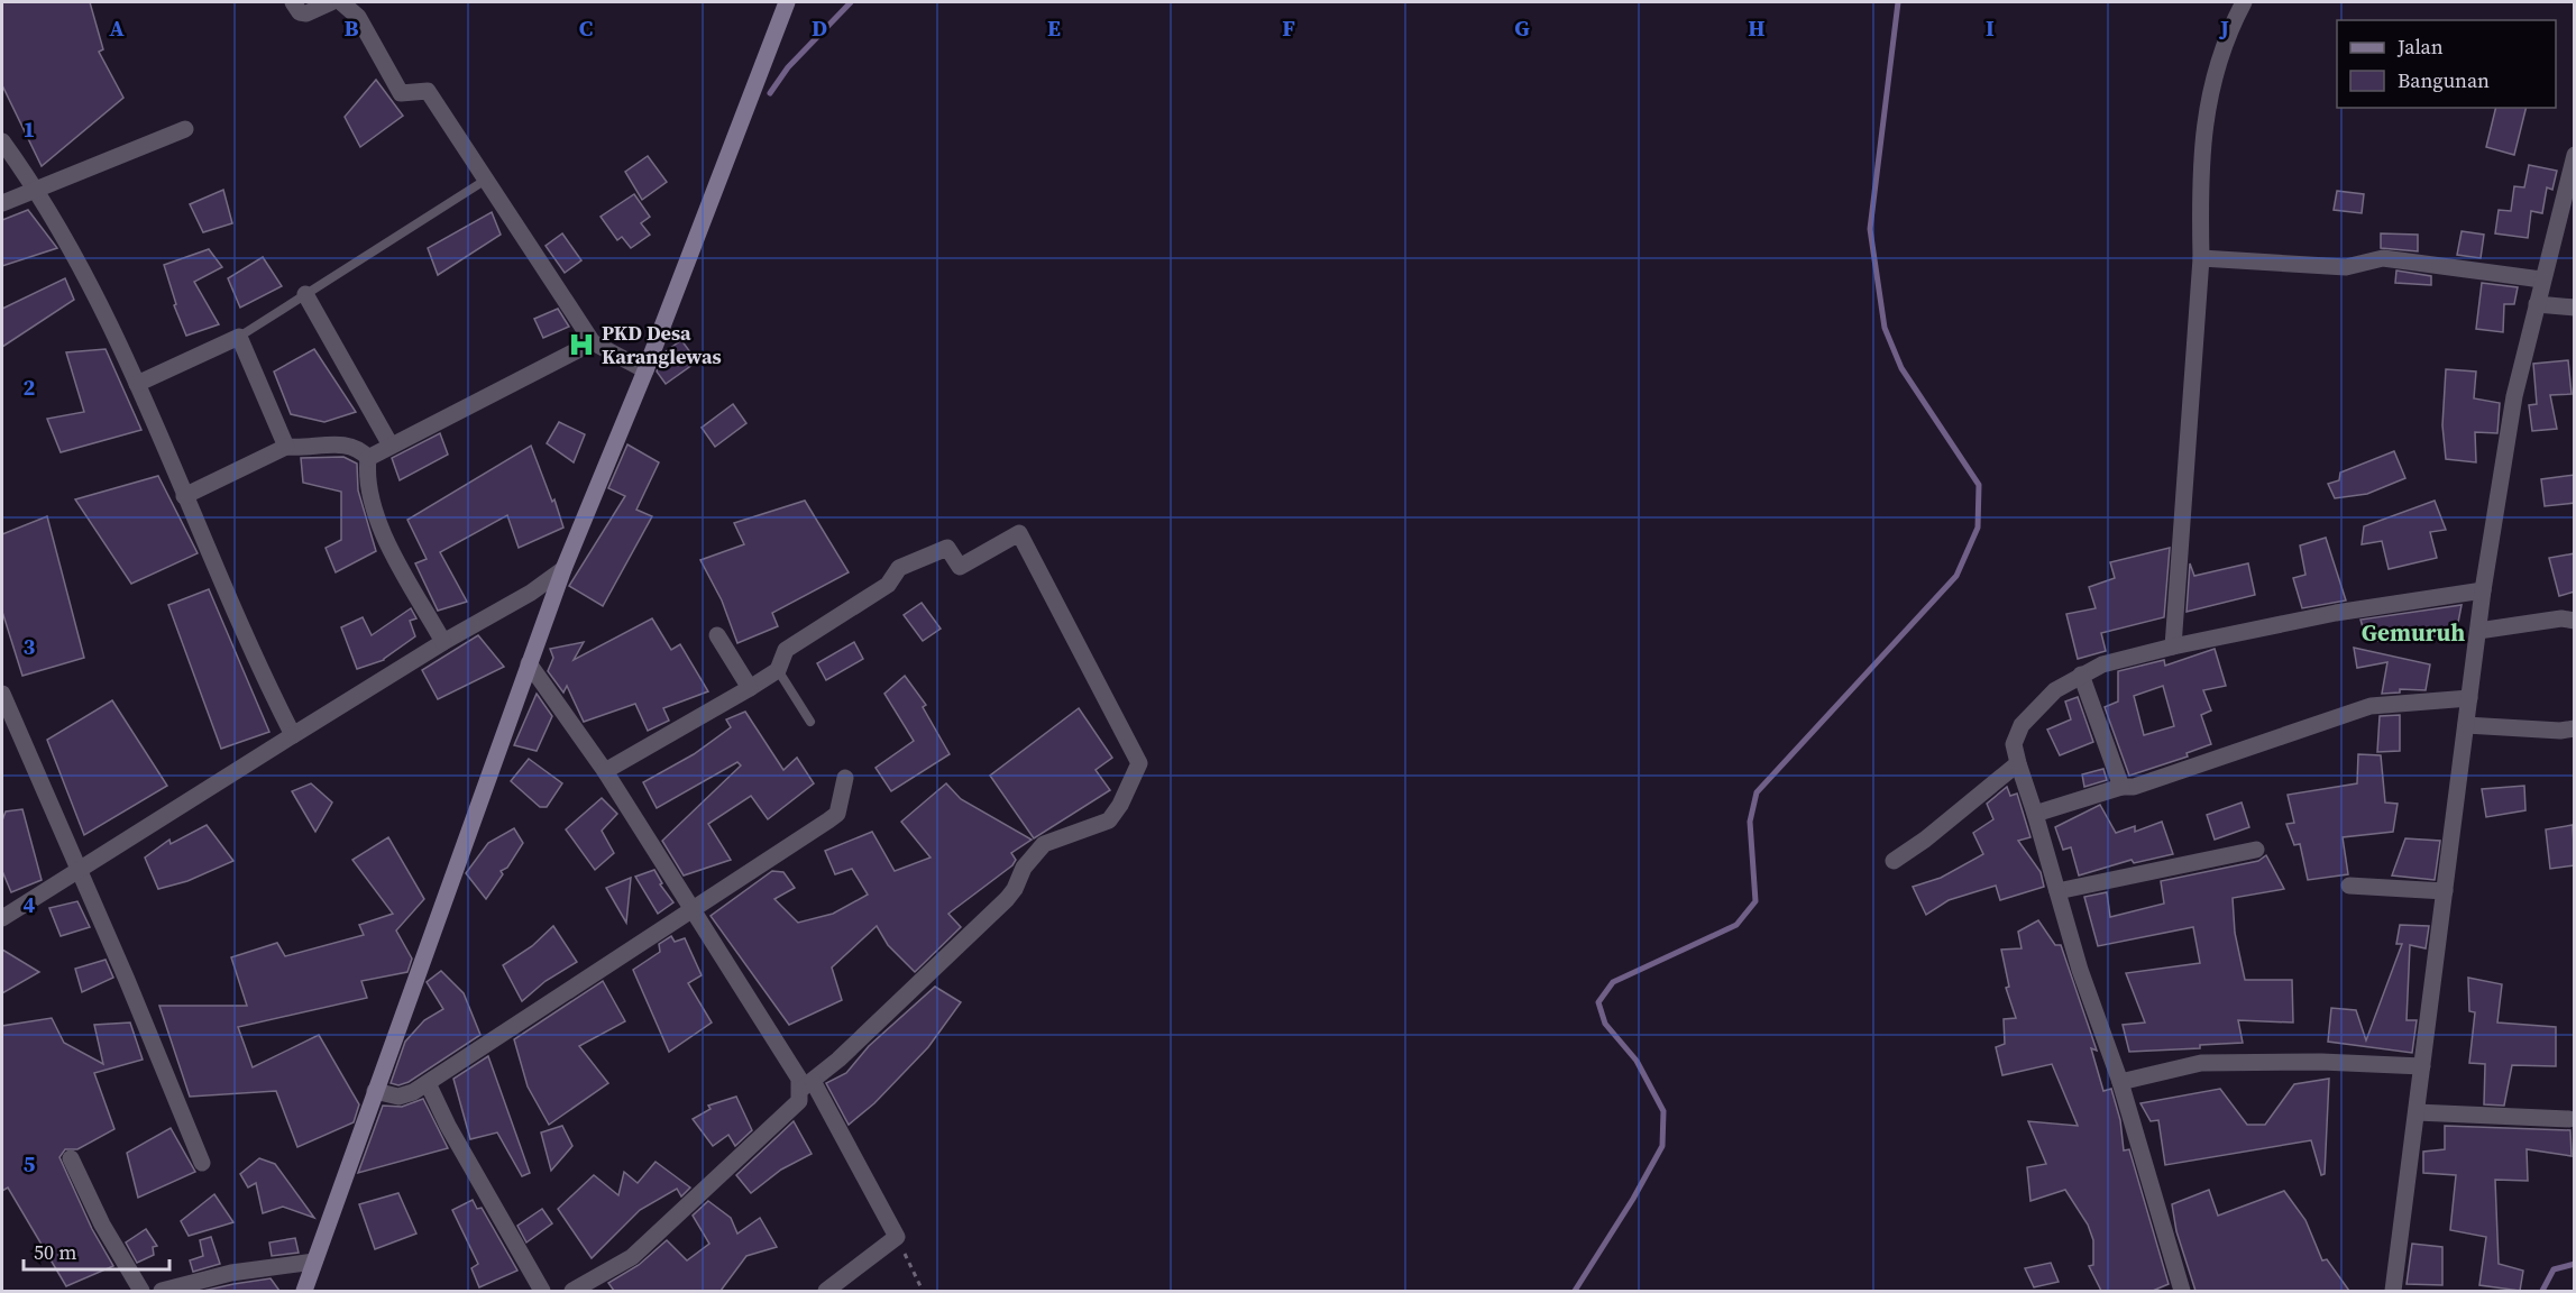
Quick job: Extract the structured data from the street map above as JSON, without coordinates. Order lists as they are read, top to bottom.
{
  "districts": ["Gemuruh"],
  "places": {
    "hospital": ["PKD Desa Karanglewas"]
  },
  "legend": ["Jalan", "Bangunan"],
  "scale_bar": "50 m",
  "grid": {
    "columns": [
      "A",
      "B",
      "C",
      "D",
      "E",
      "F",
      "G",
      "H",
      "I",
      "J"
    ],
    "rows": [
      "1",
      "2",
      "3",
      "4",
      "5"
    ]
  }
}
